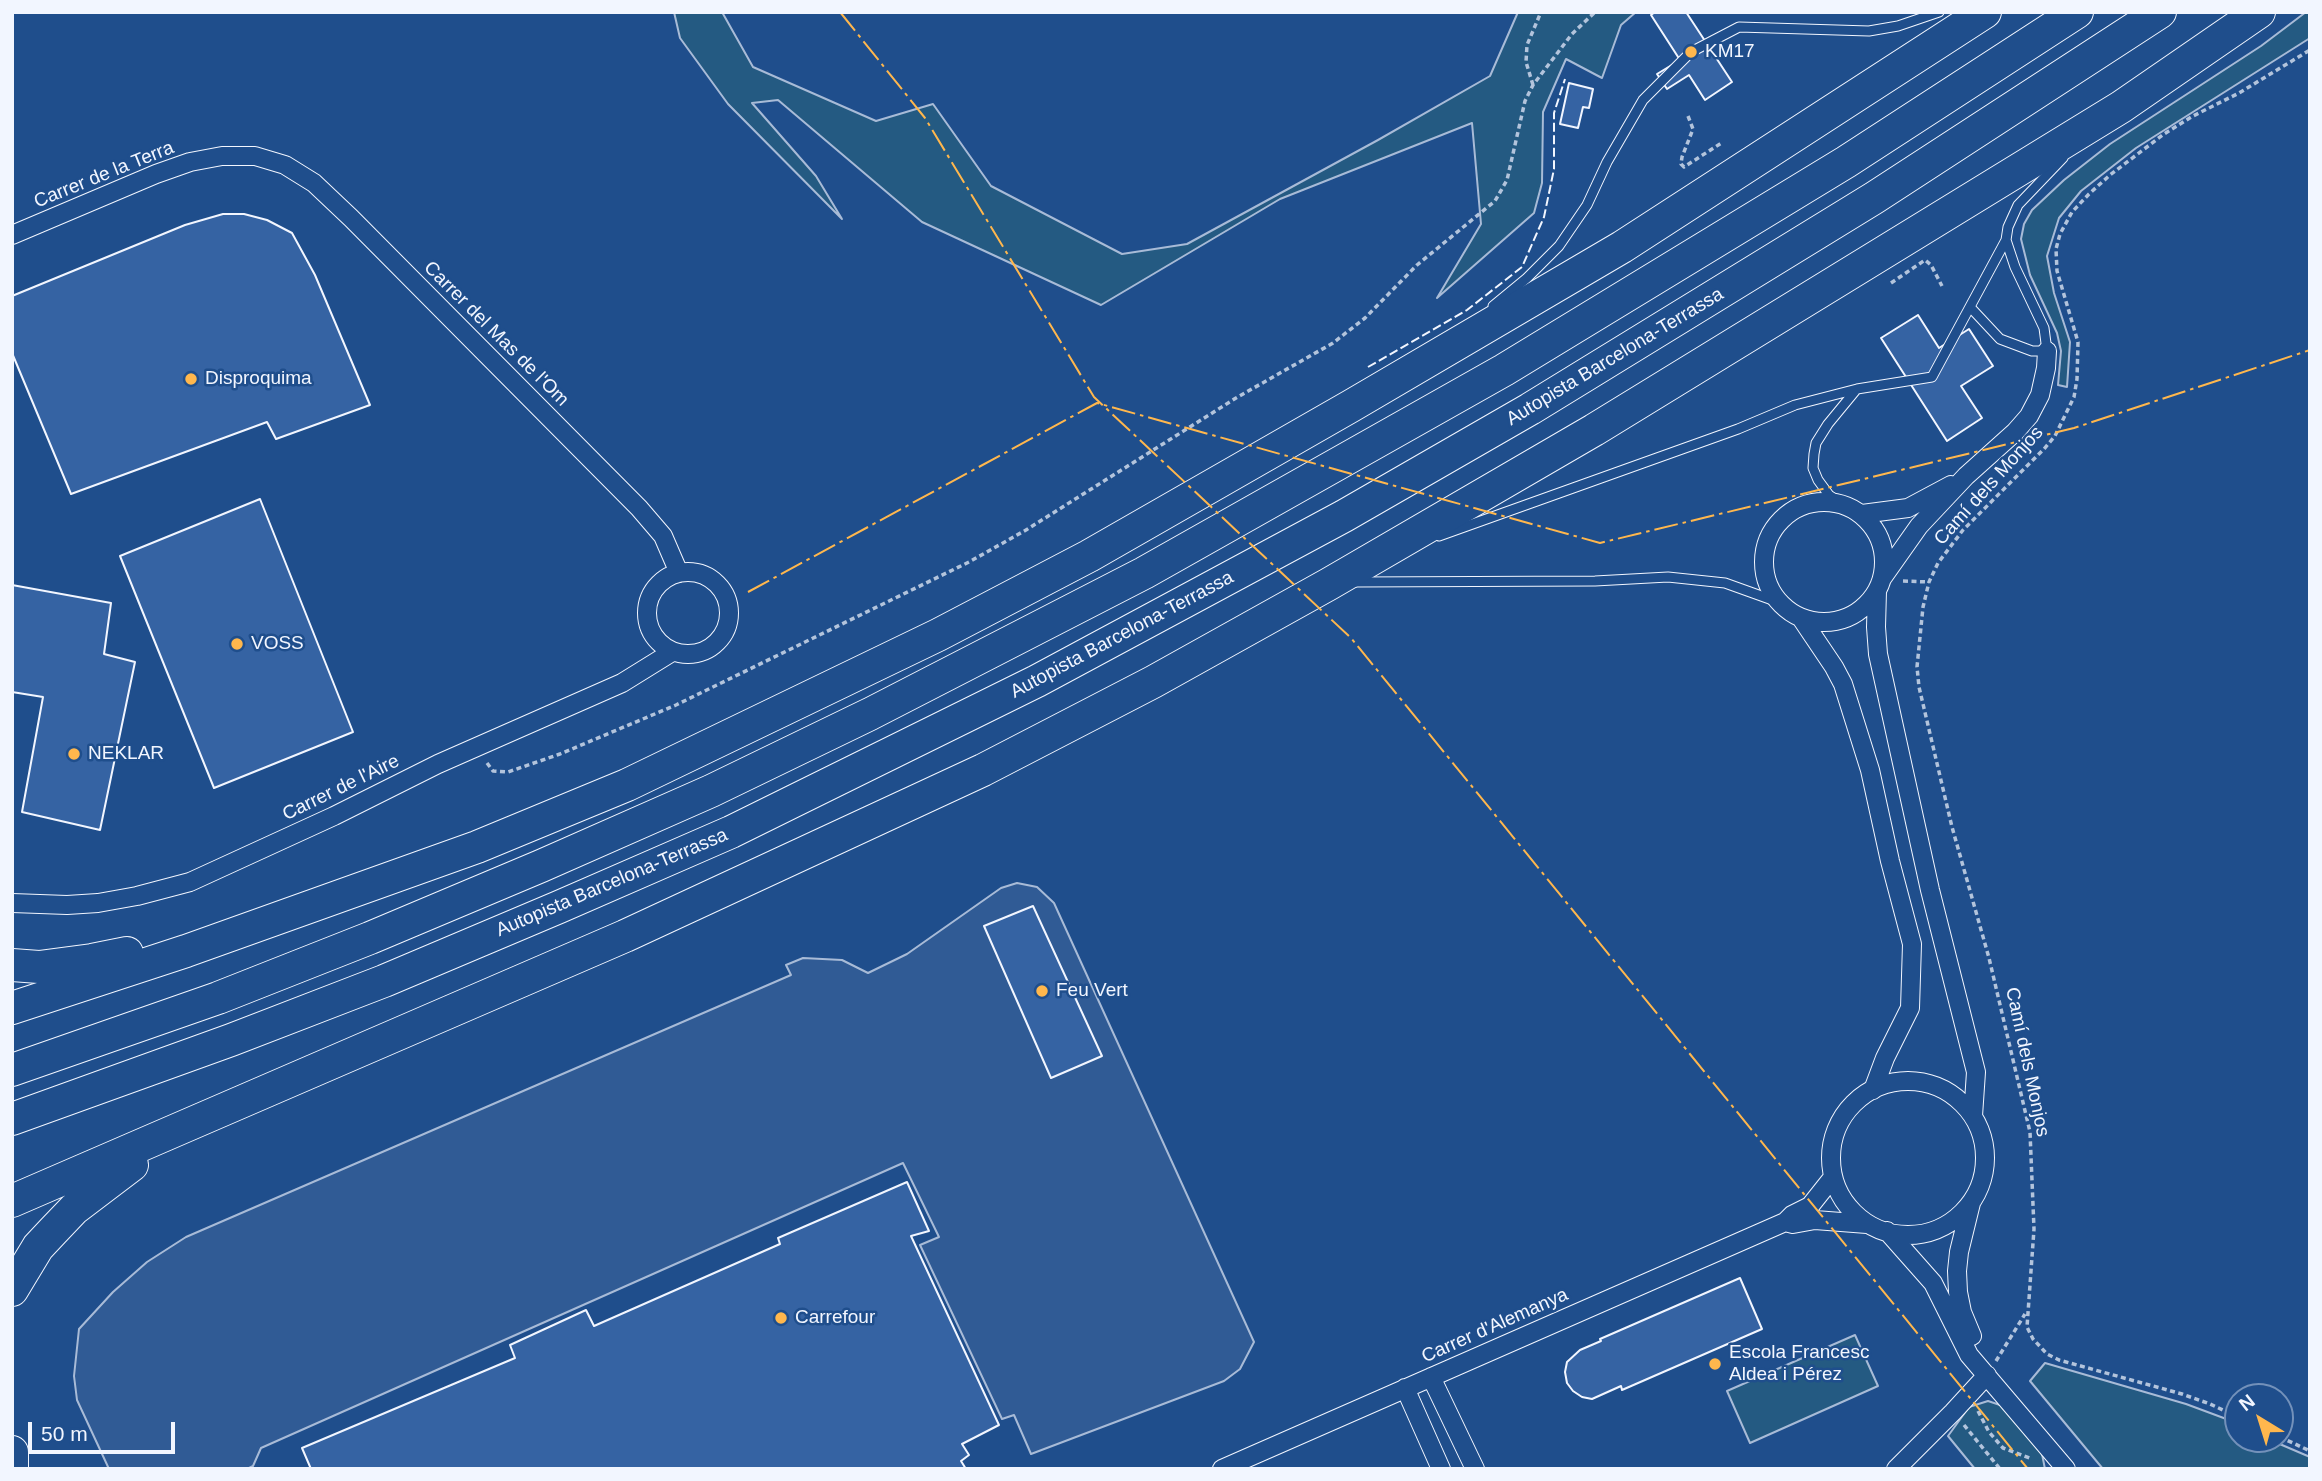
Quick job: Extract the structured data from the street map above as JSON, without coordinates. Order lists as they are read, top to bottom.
{
  "streets": {
    "highway": ["Autopista Barcelona-Terrassa"],
    "street": [
      "Carrer de la Terra",
      "Carrer del Mas de l'Om",
      "Carrer de l'Aire",
      "Carrer d'Alemanya"
    ],
    "path": ["Camí dels Monjos"]
  },
  "crossings": [
    ["Carrer de la Terra", "Carrer del Mas de l'Om"],
    ["Carrer del Mas de l'Om", "Carrer de l'Aire"]
  ],
  "places": [
    "KM17",
    "Disproquima",
    "VOSS",
    "NEKLAR",
    "Feu Vert",
    "Carrefour",
    "Escola Francesc Aldea i Pérez"
  ],
  "scale_bar": "50 m",
  "north": "top left"
}
